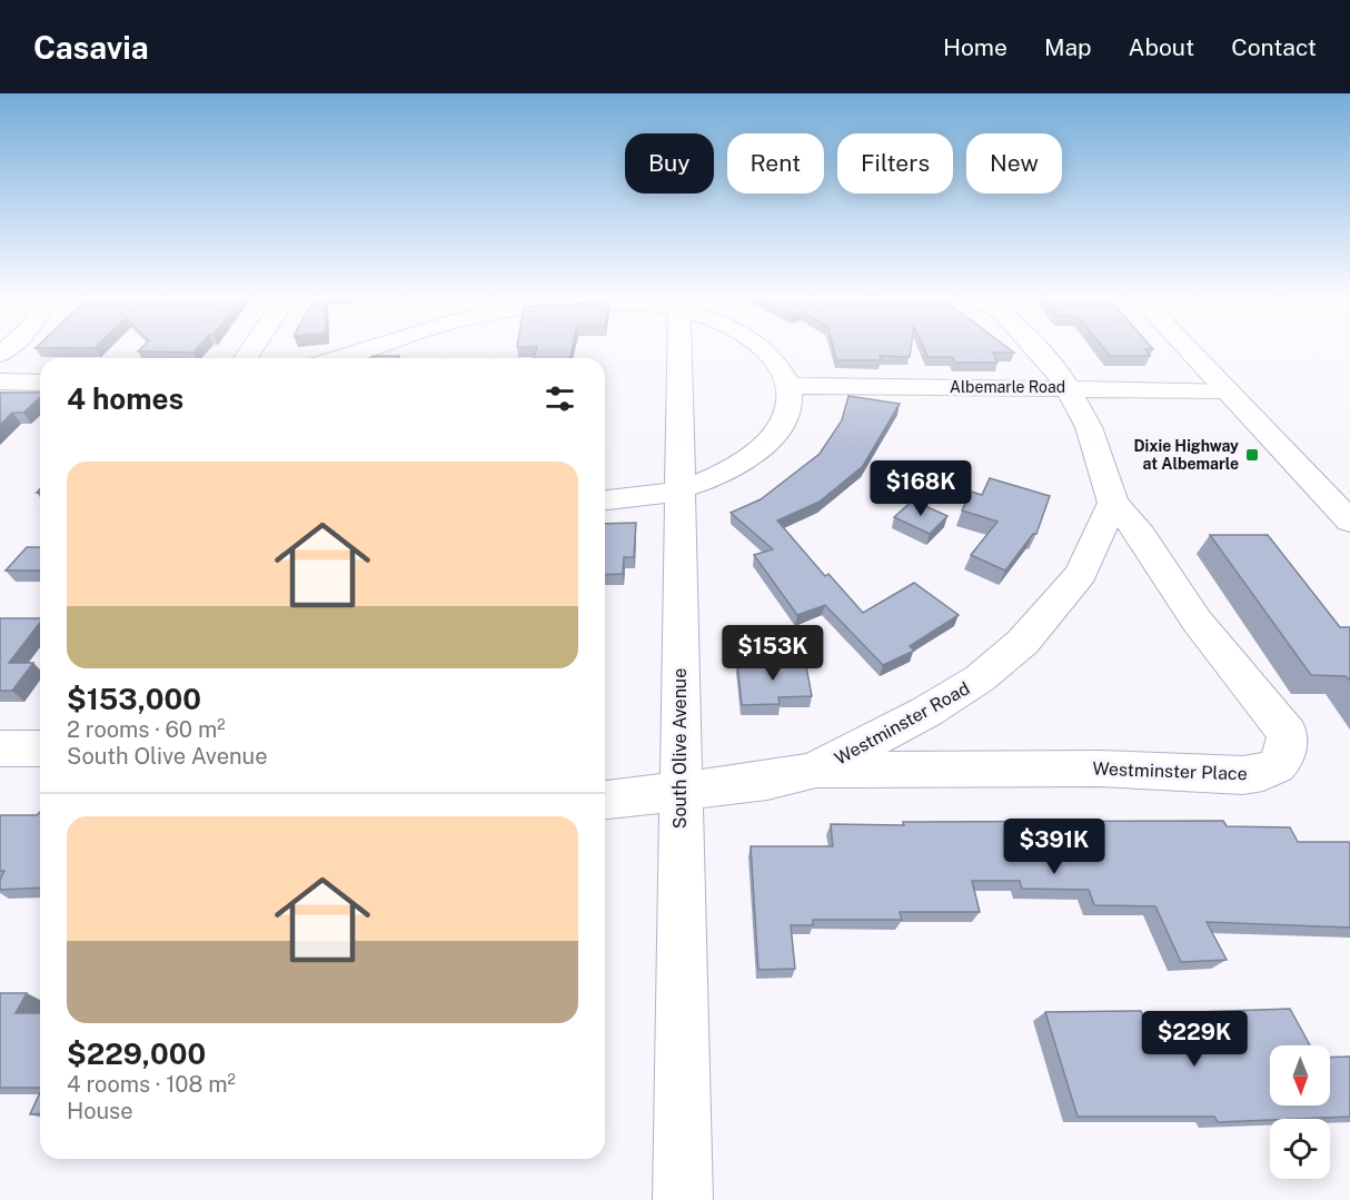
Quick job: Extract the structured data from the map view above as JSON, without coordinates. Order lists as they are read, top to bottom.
{
  "streets": {
    "street": [
      "Albemarle Road",
      "Westminster Road",
      "South Olive Avenue",
      "Westminster Place"
    ]
  },
  "crossings": [
    ["Westminster Road", "South Olive Avenue"],
    ["Westminster Road", "Westminster Place"]
  ],
  "places": {
    "transit": ["Dixie Highway at Albemarle"]
  },
  "north": "bottom",
  "page": {
    "header": "Casavia",
    "nav": [
      "Home",
      "Map",
      "About",
      "Contact"
    ],
    "chip": [
      "Buy",
      "Rent",
      "Filters",
      "New"
    ],
    "heading": "4 homes",
    "list": [
      {
        "name": "$153,000",
        "note": "2 rooms · 60 m² · South Olive Avenue"
      },
      {
        "name": "$229,000",
        "note": "4 rooms · 108 m² · House"
      }
    ],
    "price": [
      "$168K",
      "$153K",
      "$391K",
      "$229K"
    ]
  }
}
